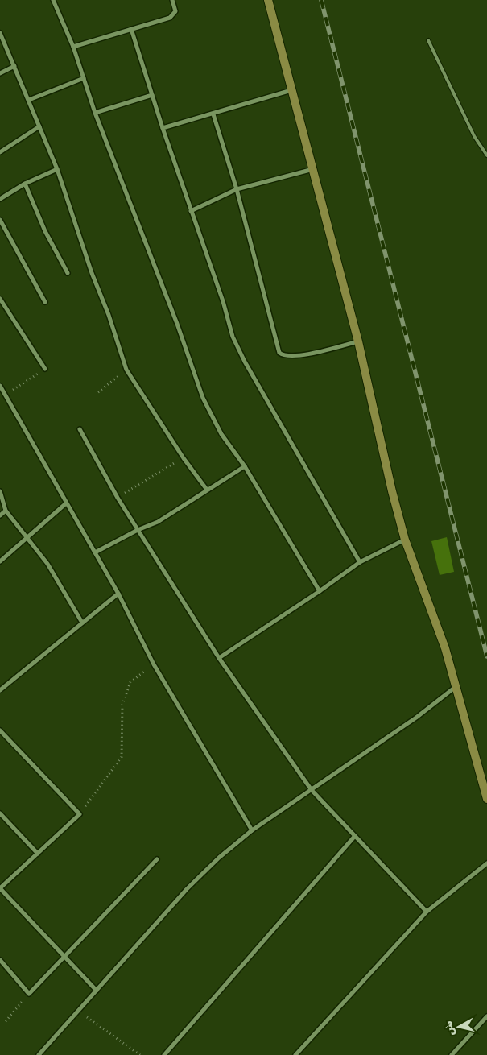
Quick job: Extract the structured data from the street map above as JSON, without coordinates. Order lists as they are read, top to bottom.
{
  "north": "left"
}
